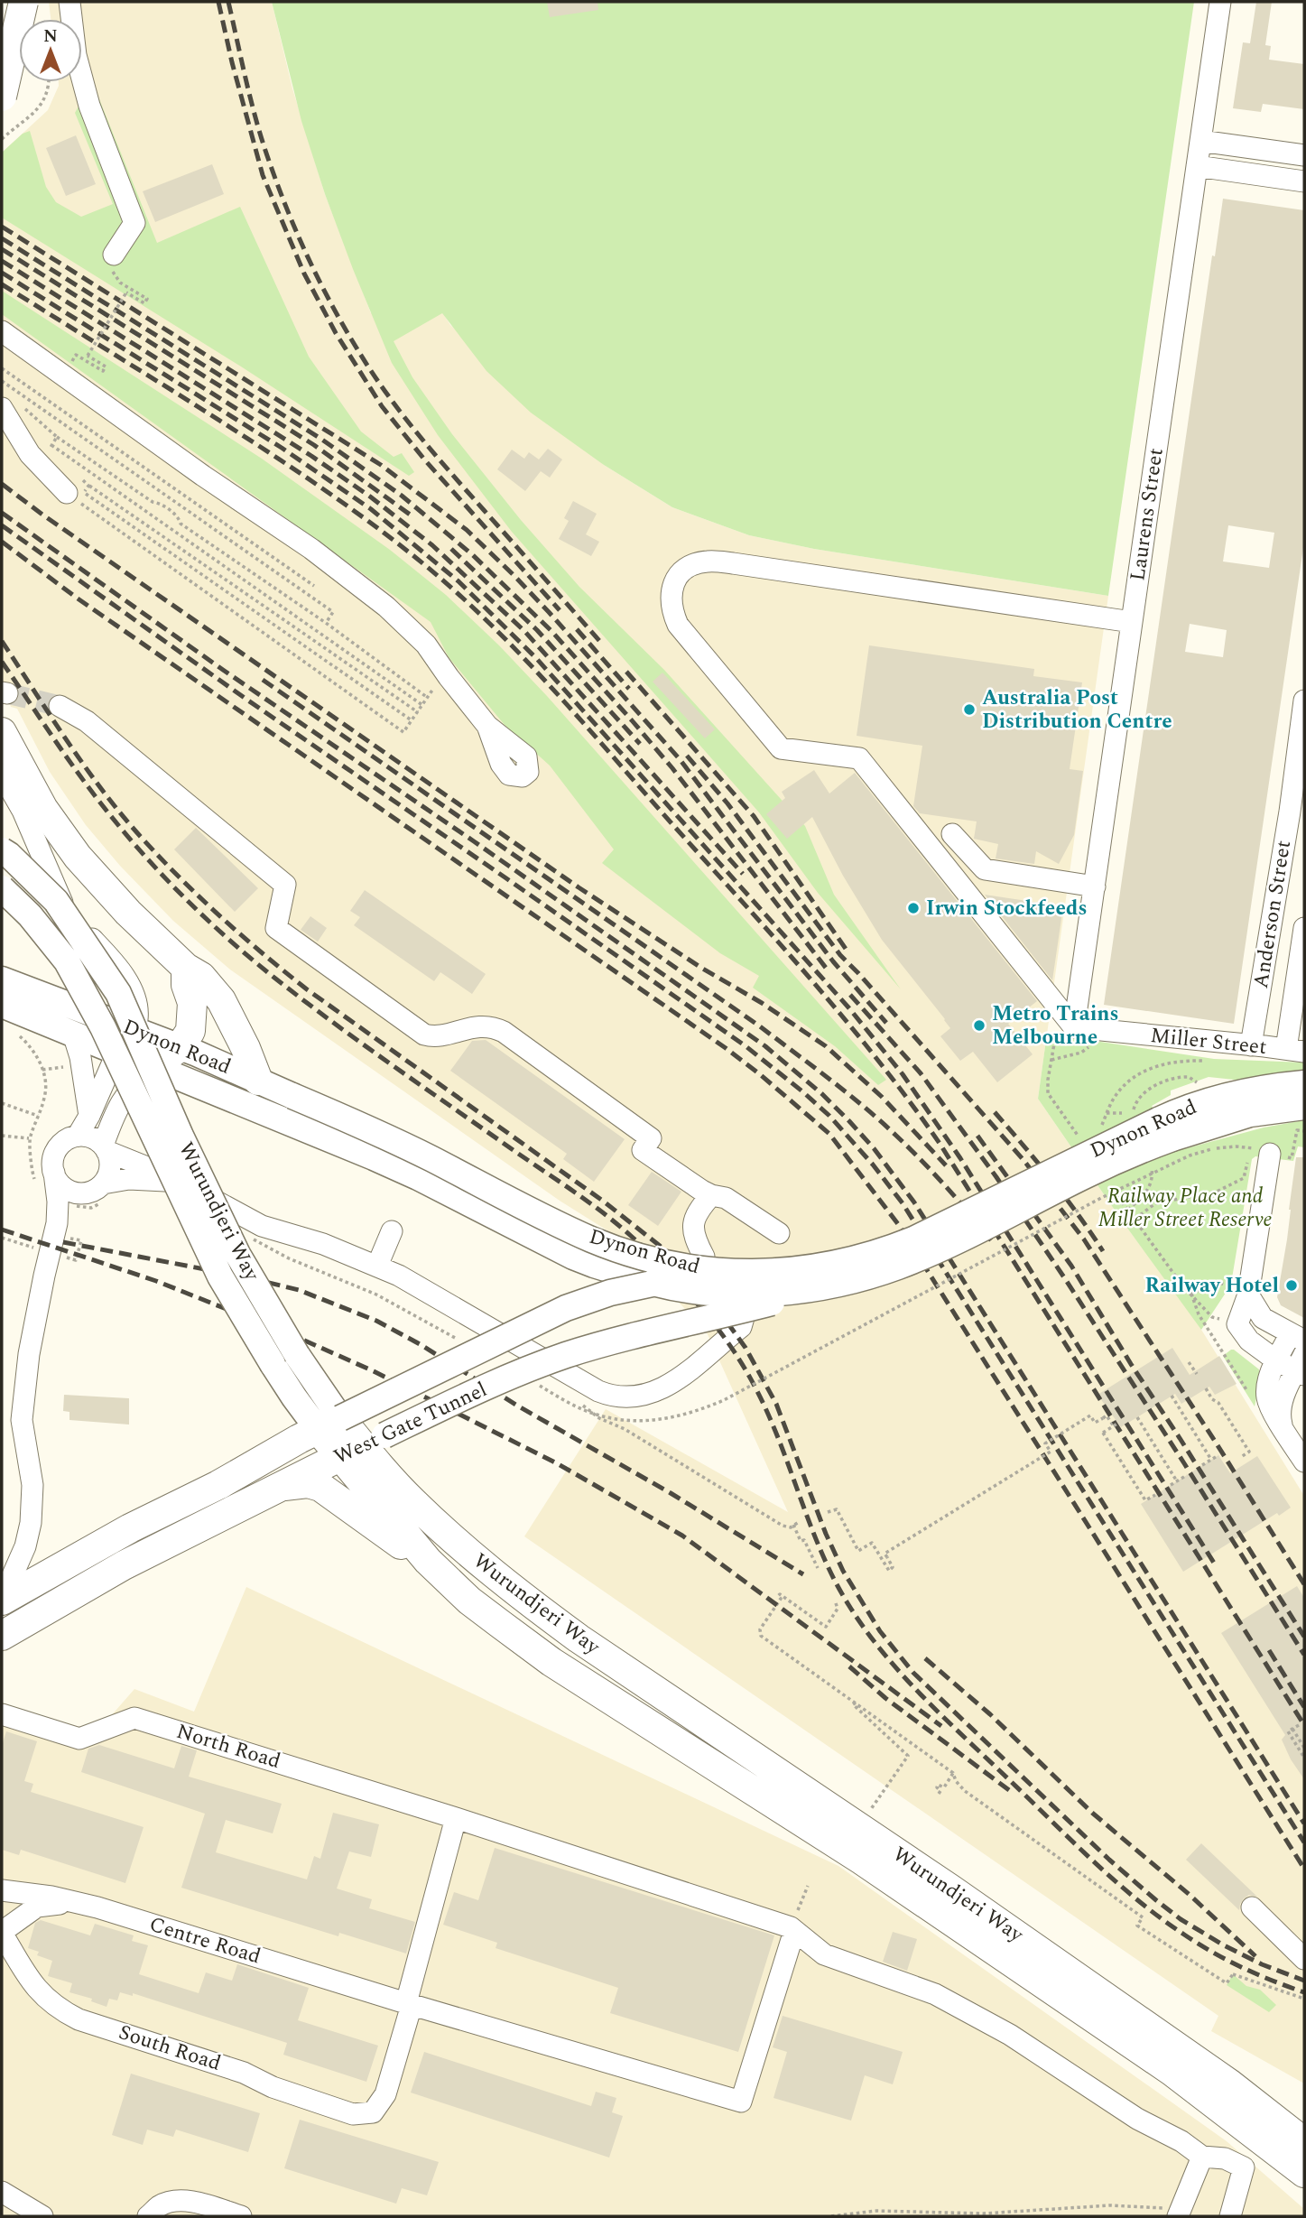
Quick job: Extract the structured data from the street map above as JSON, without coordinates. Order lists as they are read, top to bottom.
{
  "streets": {
    "highway": ["Wurundjeri Way", "West Gate Tunnel"],
    "main road": ["Dynon Road"],
    "street": [
      "Laurens Street",
      "Anderson Street",
      "Miller Street",
      "North Road",
      "Centre Road",
      "South Road"
    ]
  },
  "crossings": [
    ["Laurens Street", "Miller Street"],
    ["Anderson Street", "Miller Street"],
    ["Dynon Road", "West Gate Tunnel"],
    ["Wurundjeri Way", "West Gate Tunnel"],
    ["North Road", "Centre Road"],
    ["Centre Road", "South Road"]
  ],
  "parks": ["Railway Place and Miller Street Reserve"],
  "places": [
    "Australia Post Distribution Centre",
    "Irwin Stockfeeds",
    "Metro Trains Melbourne",
    "Railway Hotel"
  ],
  "north": "top"
}
